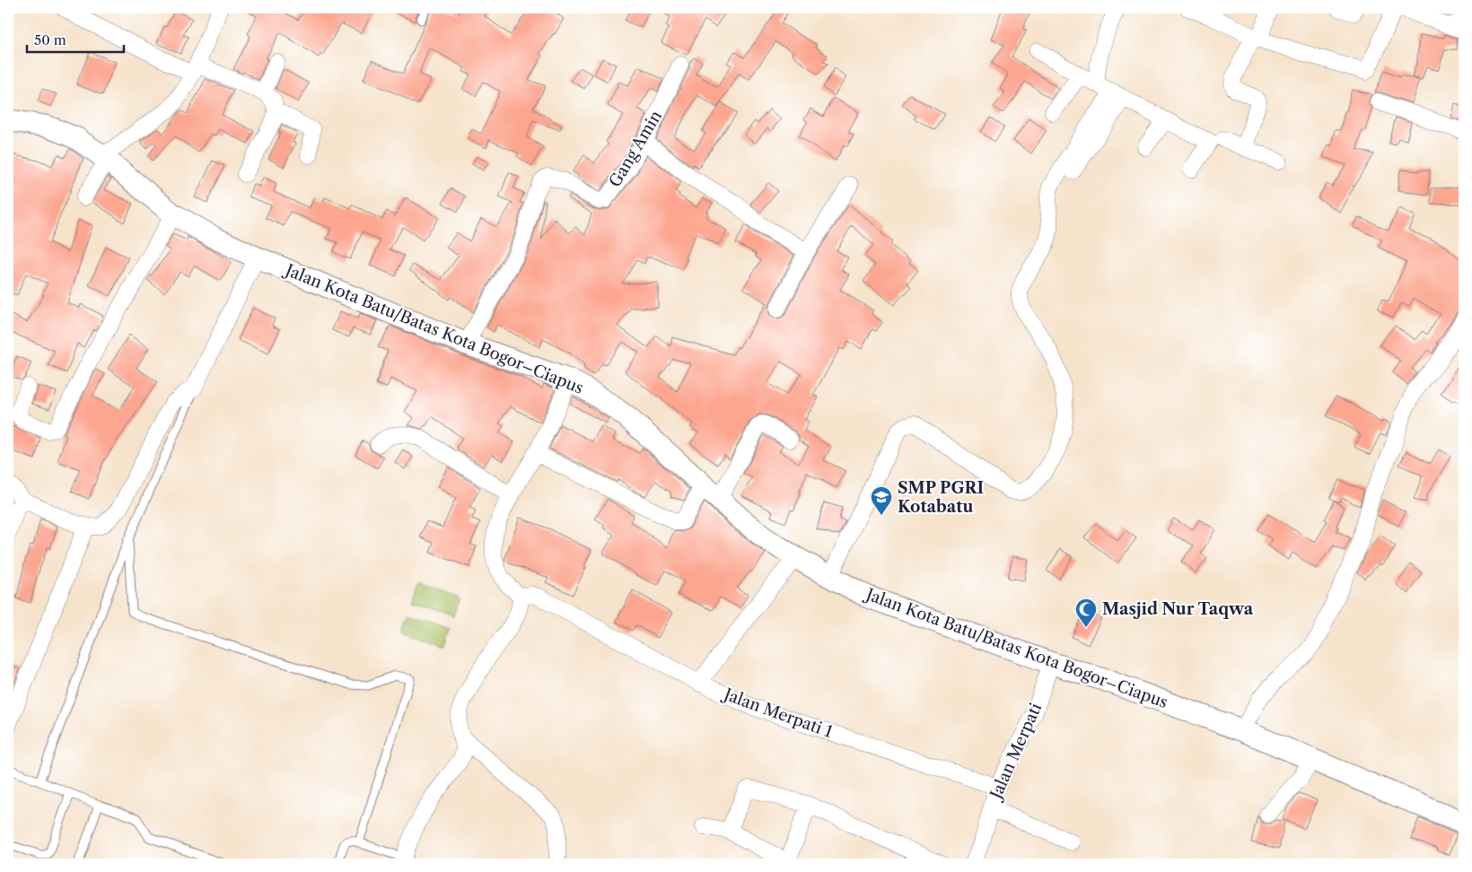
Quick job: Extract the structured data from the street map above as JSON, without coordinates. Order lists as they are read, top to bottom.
{
  "streets": {
    "main road": ["Jalan Kota Batu/Batas Kota Bogor–Ciapus"],
    "street": ["Gang Amin", "Jalan Merpati 1", "Jalan Merpati"]
  },
  "crossings": [
    ["Gang Amin", "Jalan Kota Batu/Batas Kota Bogor–Ciapus"],
    ["Jalan Kota Batu/Batas Kota Bogor–Ciapus", "Jalan Merpati"],
    ["Jalan Merpati 1", "Jalan Merpati"]
  ],
  "places": {
    "school or university": ["SMP PGRI Kotabatu"],
    "mosque": ["Masjid Nur Taqwa"]
  },
  "scale_bar": "50 m"
}
